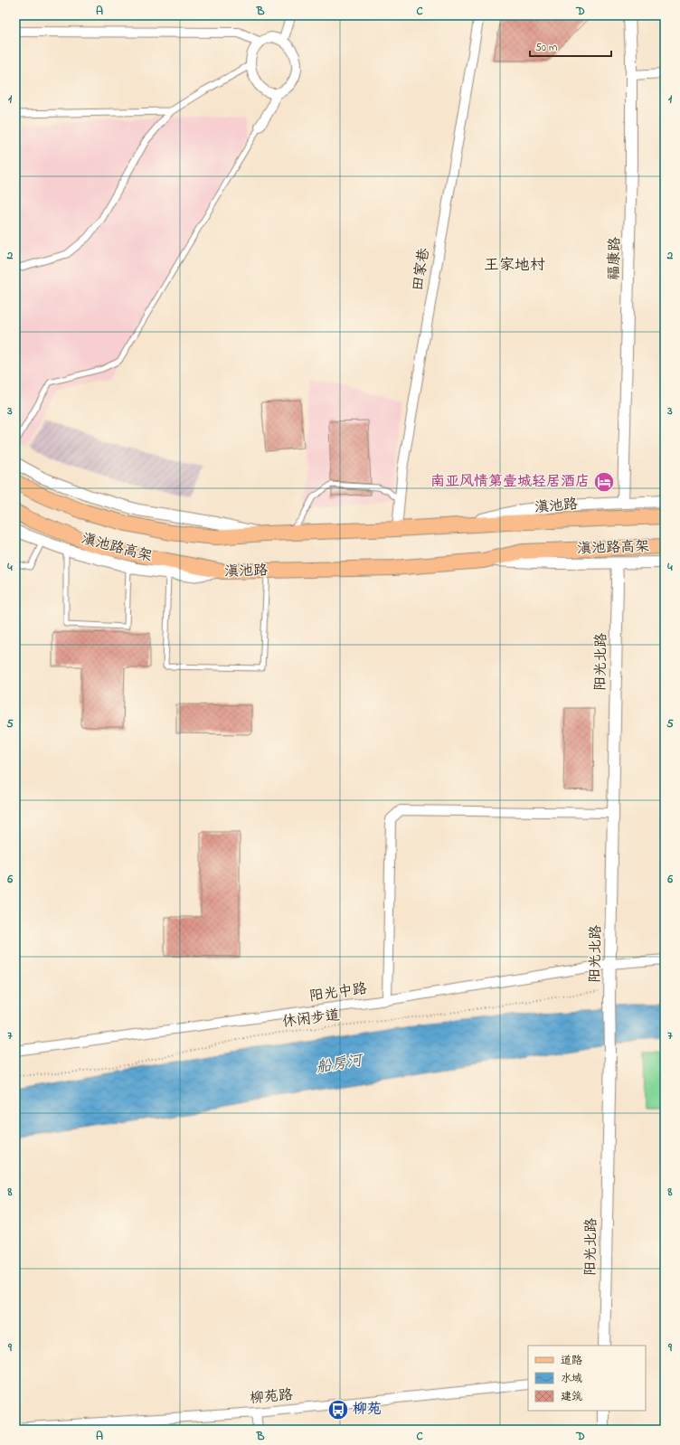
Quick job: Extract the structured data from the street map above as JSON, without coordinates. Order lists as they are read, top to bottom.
{
  "streets": {
    "main road": ["滇池路", "滇池路高架"],
    "street": [
      "福康路",
      "田家巷",
      "阳光北路",
      "阳光中路",
      "柳苑路"
    ],
    "path": ["休闲步道"]
  },
  "crossings": [
    ["福康路", "滇池路"],
    ["田家巷", "滇池路"],
    ["滇池路", "滇池路高架"],
    ["滇池路", "阳光北路"],
    ["阳光北路", "阳光中路"],
    ["阳光北路", "休闲步道"]
  ],
  "districts": ["王家地村"],
  "water": ["船房河"],
  "places": {
    "hotel": ["南亚风情第壹城轻居酒店"],
    "bus stop": ["柳苑"]
  },
  "legend": ["道路", "水域", "建筑"],
  "scale_bar": "50 m",
  "grid": {
    "columns": [
      "A",
      "B",
      "C",
      "D"
    ],
    "rows": [
      "1",
      "2",
      "3",
      "4",
      "5",
      "6",
      "7",
      "8",
      "9"
    ]
  }
}
